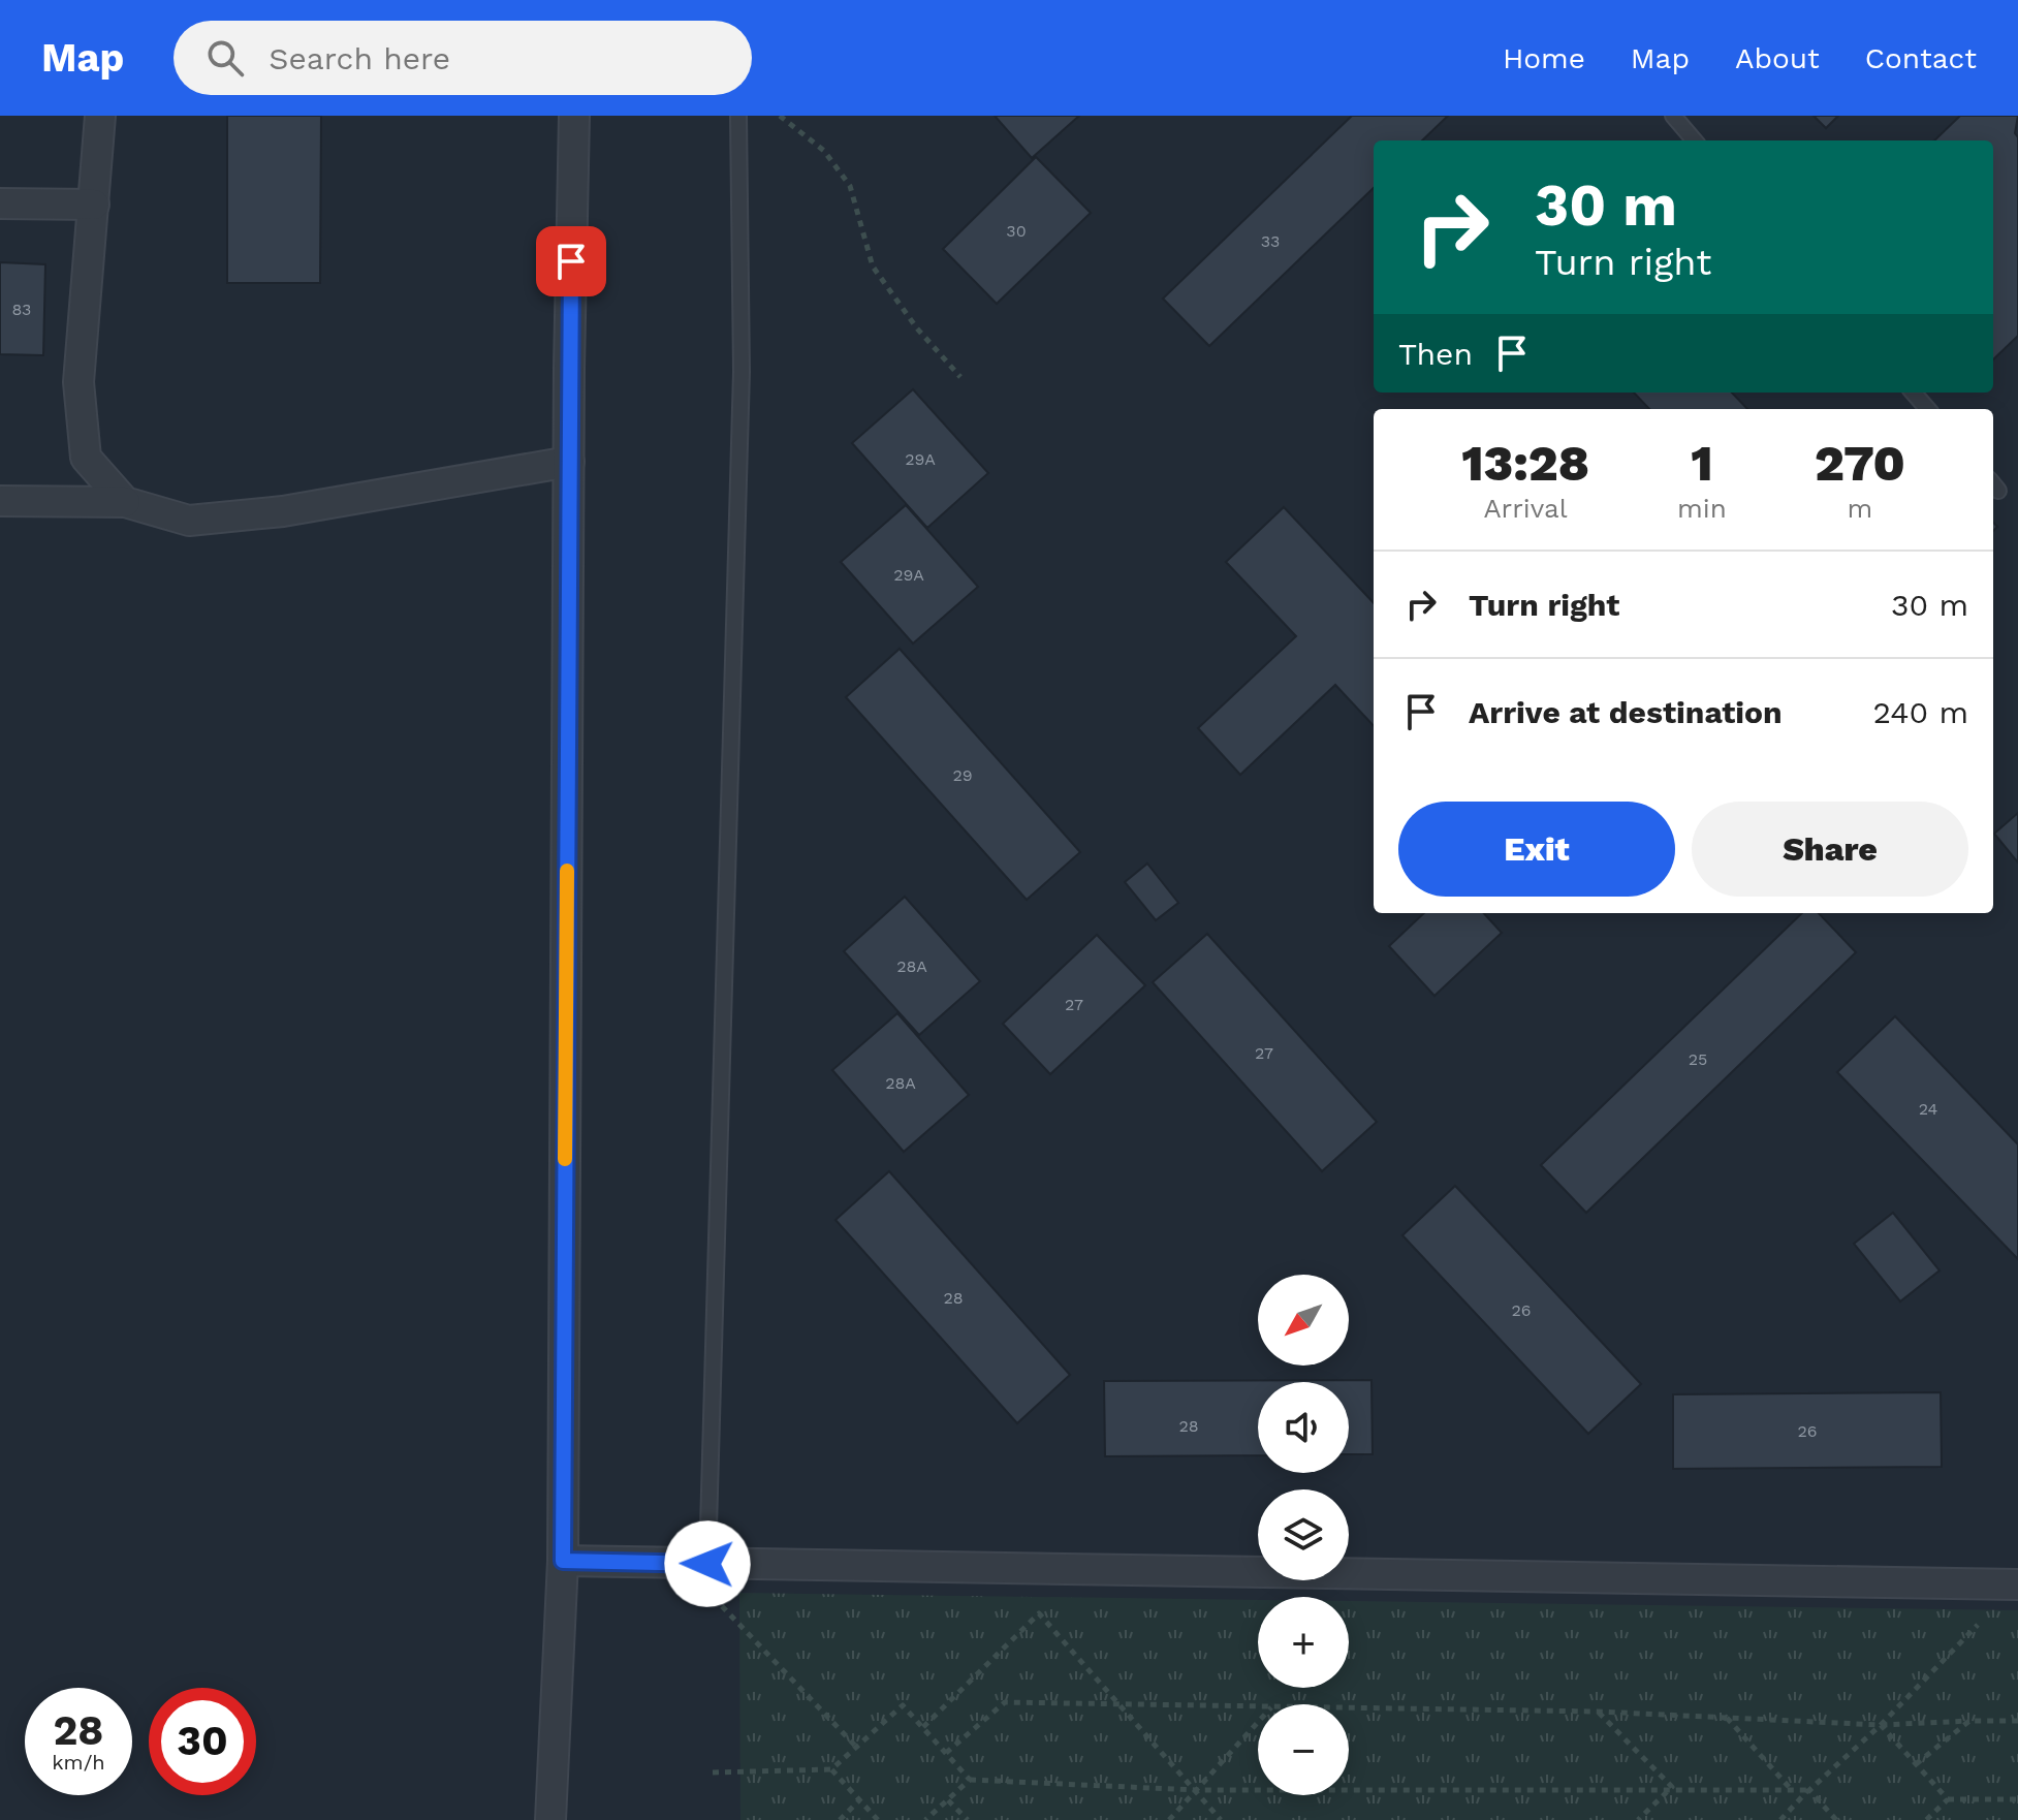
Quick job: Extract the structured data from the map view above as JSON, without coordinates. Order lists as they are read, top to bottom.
{
  "house_numbers": [
    "30",
    "33",
    "83",
    "29A",
    "29A",
    "29",
    "28A",
    "27",
    "27",
    "25",
    "28A",
    "24",
    "28",
    "26",
    "28",
    "26"
  ],
  "north": "bottom left",
  "page": {
    "header": "Map",
    "search": "Search here",
    "nav": [
      "Home",
      "Map",
      "About",
      "Contact"
    ],
    "turn": ["30 m", "Turn right"],
    "then": "Then",
    "eta": [
      "13:28",
      "Arrival",
      "1",
      "min",
      "270",
      "m"
    ],
    "list": [
      {
        "name": "Turn right",
        "value": "30 m"
      },
      {
        "name": "Arrive at destination",
        "value": "240 m"
      }
    ],
    "buttons": ["Exit", "Share"],
    "map_buttons": ["+", "−"],
    "speed": "28 km/h",
    "limit": "30"
  }
}
